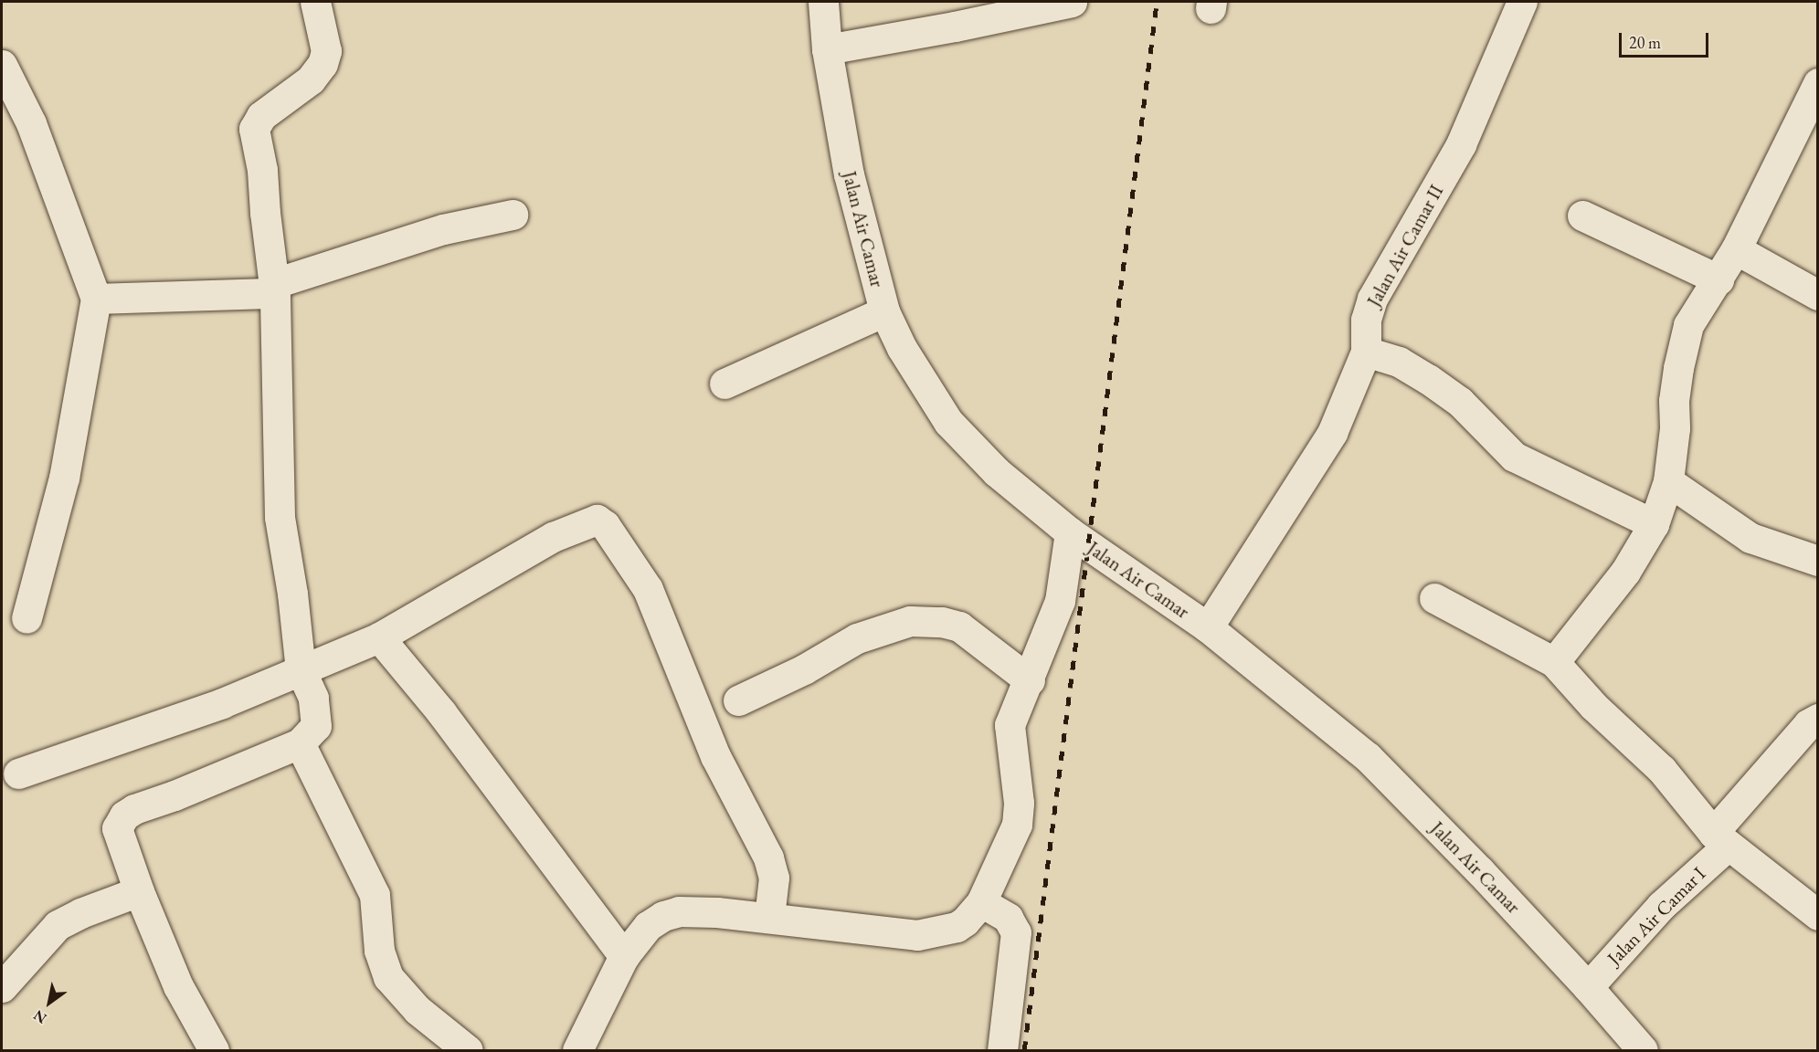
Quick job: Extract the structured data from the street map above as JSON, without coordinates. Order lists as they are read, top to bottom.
{
  "streets": {
    "street": ["Jalan Air Camar", "Jalan Air Camar II", "Jalan Air Camar I"]
  },
  "crossings": [
    ["Jalan Air Camar", "Jalan Air Camar II"],
    ["Jalan Air Camar", "Jalan Air Camar I"]
  ],
  "scale_bar": "20 m",
  "north": "bottom left"
}
